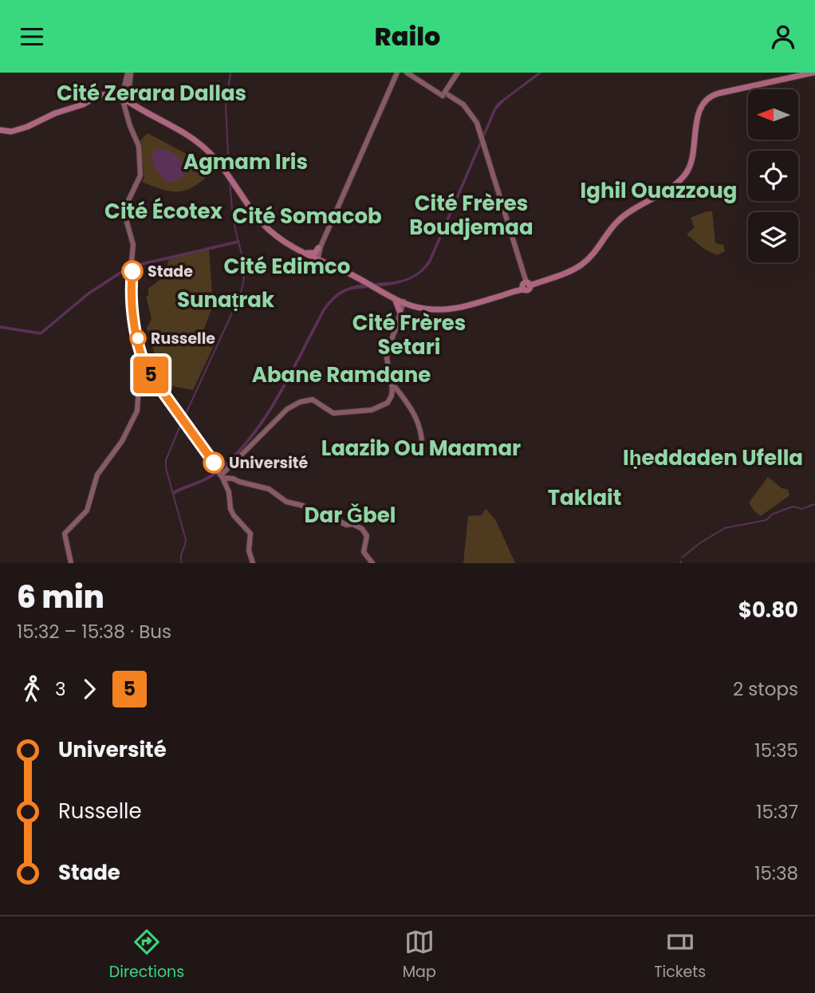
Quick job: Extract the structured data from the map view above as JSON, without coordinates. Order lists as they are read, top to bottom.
{
  "districts": [
    "Cité Zerara Dallas",
    "Agmam Iris",
    "Ighil Ouazzoug",
    "Cité Frères Boudjemaa",
    "Cité Écotex",
    "Cité Somacob",
    "Cité Edimco",
    "Sunaṭrak",
    "Cité Frères Setari",
    "Abane Ramdane",
    "Laazib Ou Maamar",
    "Iḥeddaden Ufella",
    "Taklait",
    "Dar Ǧbel"
  ],
  "places": ["Stade", "Russelle", "Université"],
  "lines": ["bus line 5"],
  "north": "left",
  "page": {
    "header": "Railo",
    "on_map": "5",
    "heading": ["6 min", "15:32 – 15:38 · Bus", "$0.80"],
    "legs": ["3", "5", "2 stops"],
    "list": [
      {
        "name": "Université",
        "value": "15:35"
      },
      {
        "name": "Russelle",
        "value": "15:37"
      },
      {
        "name": "Stade",
        "value": "15:38"
      }
    ],
    "tabs": ["Directions", "Map", "Tickets"]
  }
}
